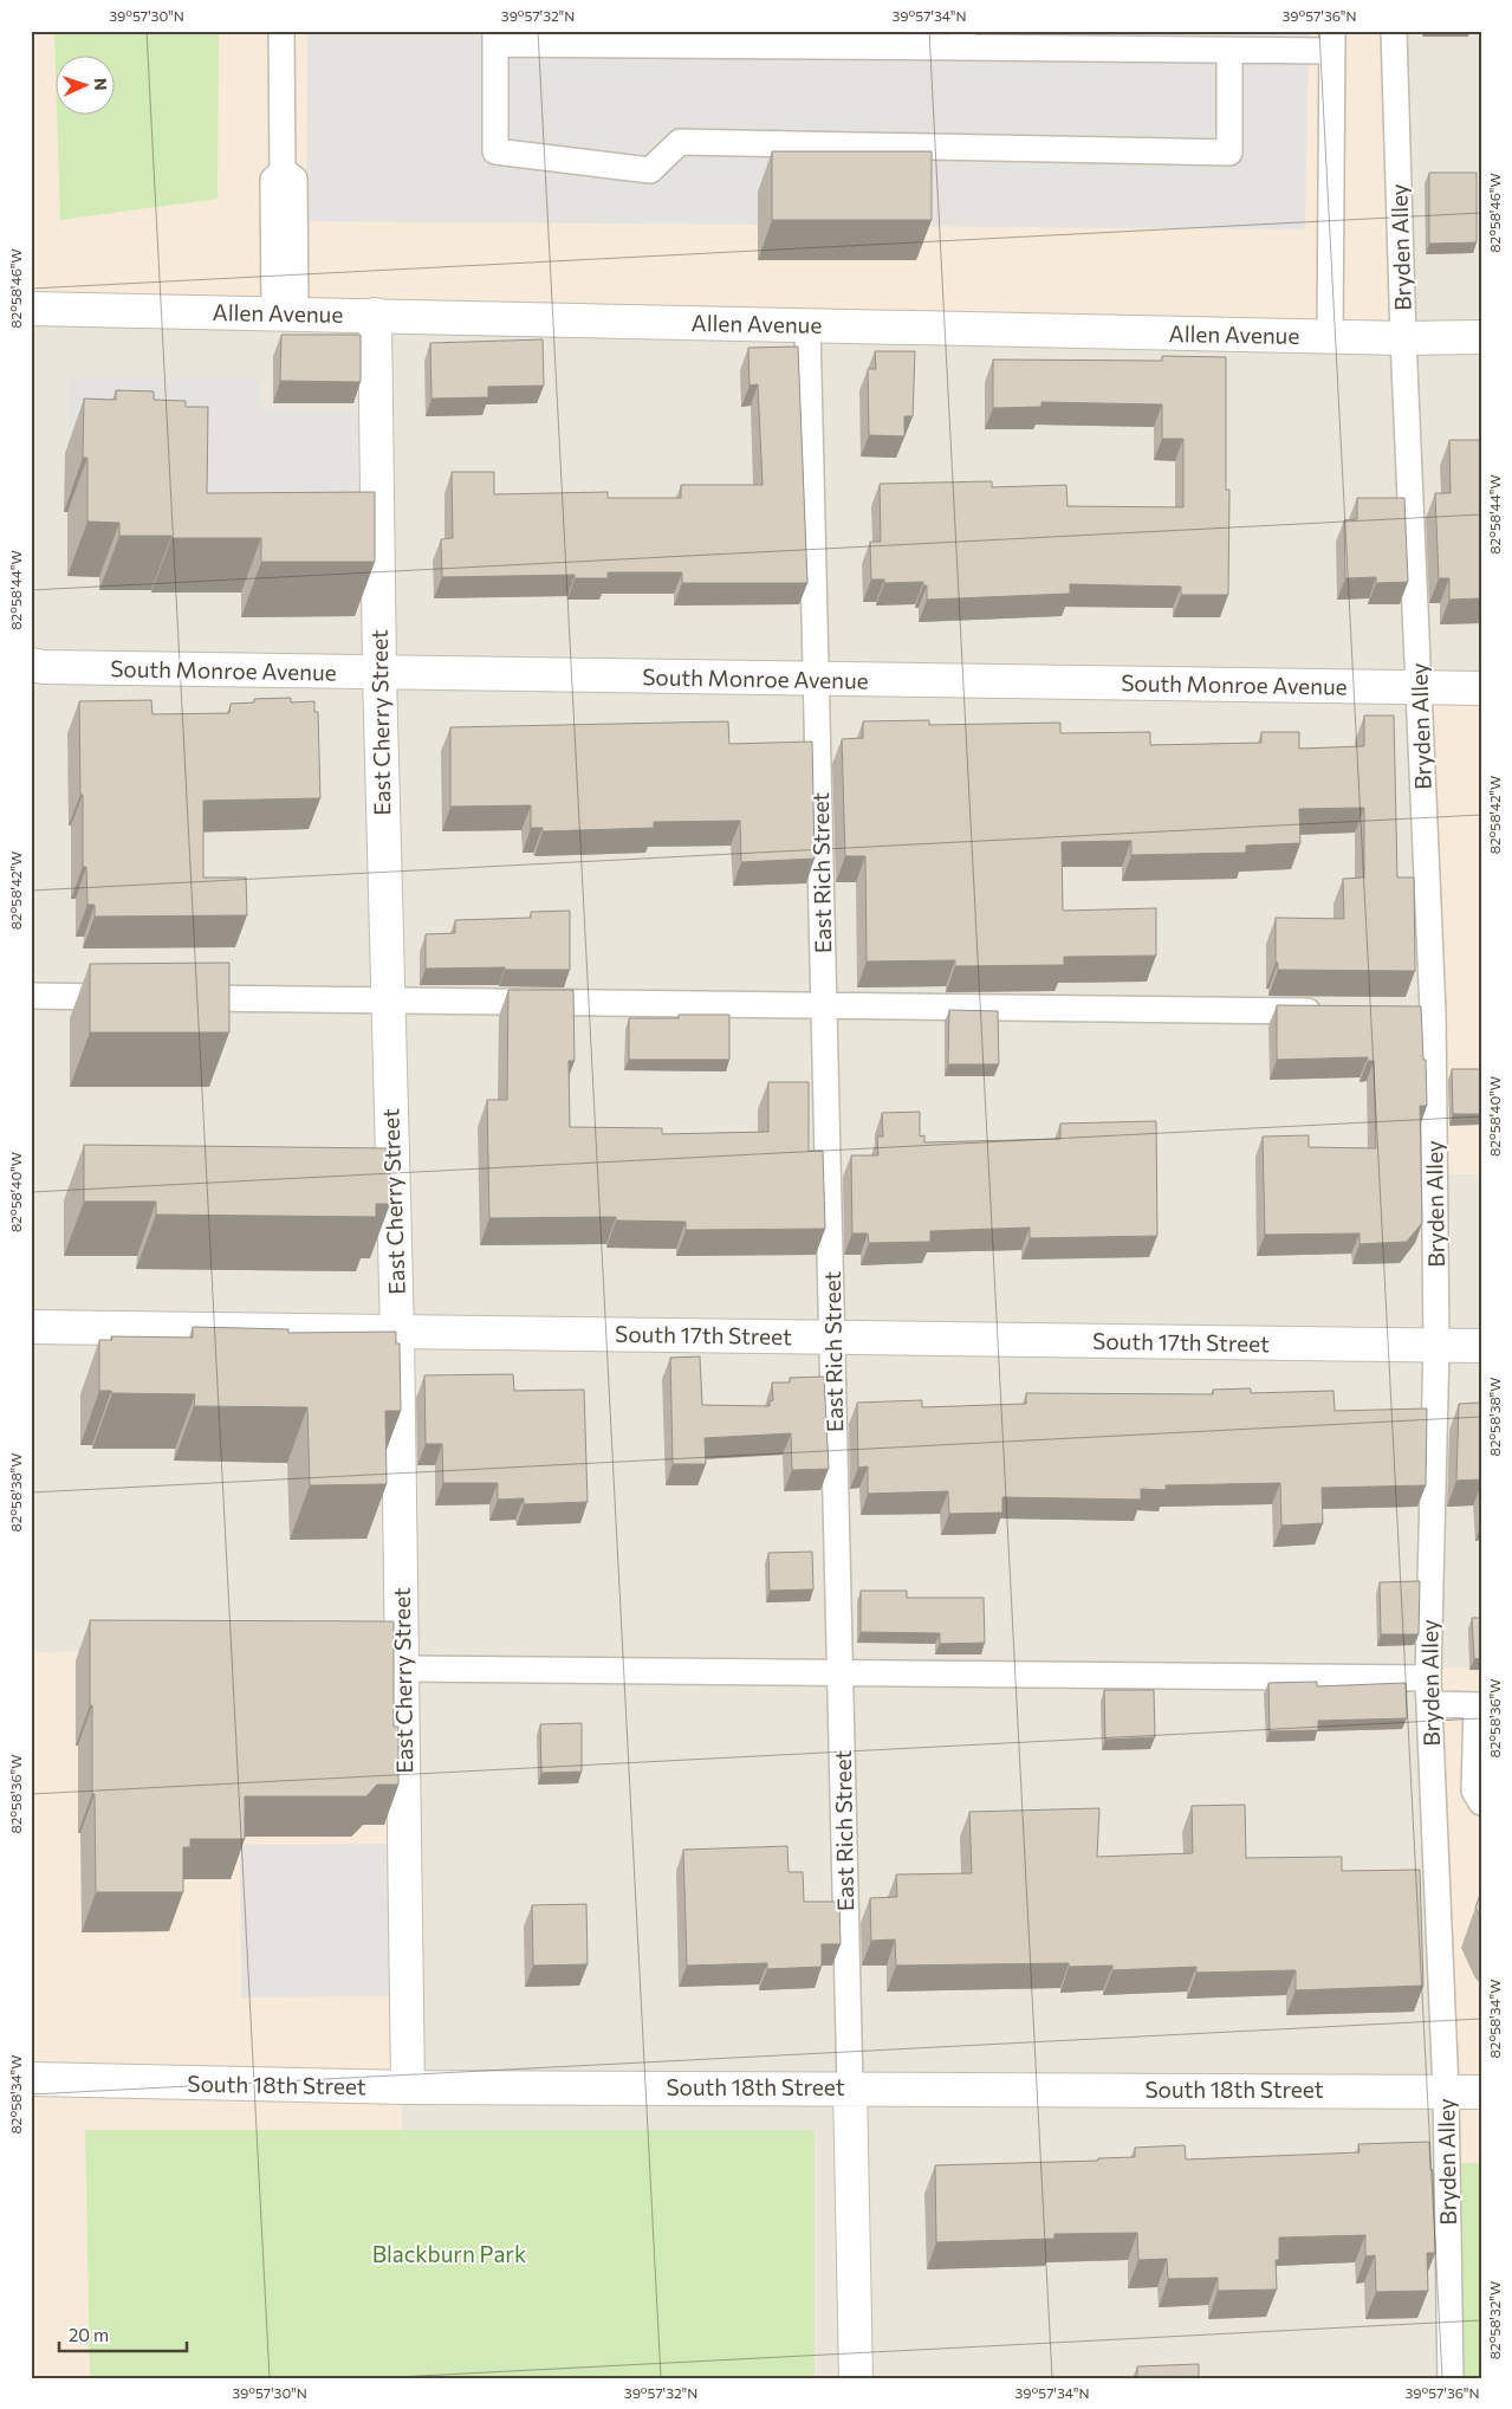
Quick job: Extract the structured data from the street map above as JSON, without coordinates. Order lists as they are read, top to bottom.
{
  "streets": {
    "street": [
      "Allen Avenue",
      "South Monroe Avenue",
      "East Cherry Street",
      "East Rich Street",
      "South 17th Street",
      "South 18th Street"
    ],
    "lane": ["Bryden Alley"]
  },
  "crossings": [
    ["Bryden Alley", "Allen Avenue"],
    ["Bryden Alley", "South Monroe Avenue"],
    ["Bryden Alley", "South 17th Street"],
    ["Bryden Alley", "South 18th Street"],
    ["Allen Avenue", "East Cherry Street"],
    ["Allen Avenue", "East Rich Street"],
    ["South Monroe Avenue", "East Cherry Street"],
    ["South Monroe Avenue", "East Rich Street"],
    ["East Cherry Street", "South 17th Street"],
    ["East Cherry Street", "South 18th Street"],
    ["East Rich Street", "South 17th Street"],
    ["East Rich Street", "South 18th Street"]
  ],
  "parks": ["Blackburn Park"],
  "scale_bar": "20 m",
  "north": "right",
  "coordinates": [
    "39°57'30\"N",
    "39°57'32\"N",
    "39°57'34\"N",
    "39°57'36\"N",
    "82°58'46\"W",
    "82°58'44\"W",
    "82°58'42\"W",
    "82°58'40\"W",
    "82°58'38\"W",
    "82°58'36\"W",
    "82°58'34\"W",
    "82°58'32\"W"
  ]
}
